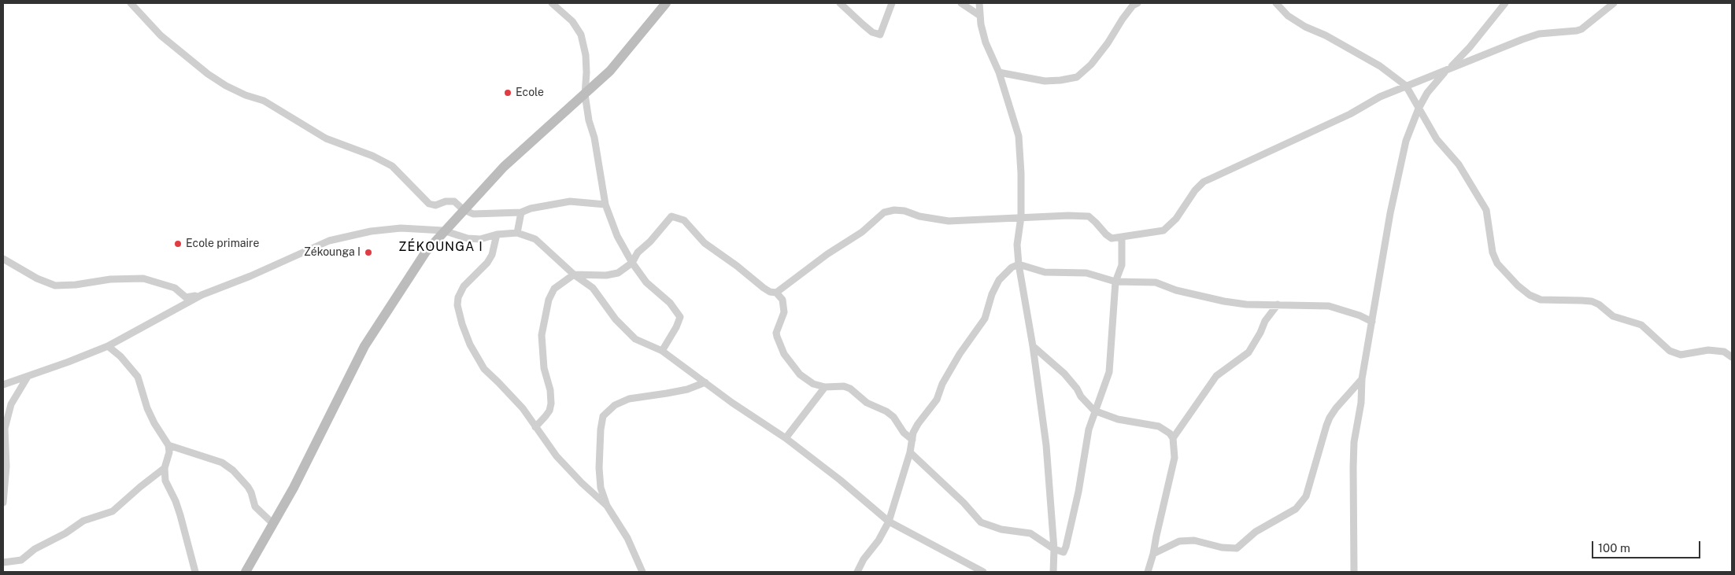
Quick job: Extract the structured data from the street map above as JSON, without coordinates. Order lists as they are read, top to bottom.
{
  "districts": ["ZÉKOUNGA I"],
  "places": ["Ecole", "Ecole primaire", "Zékounga I"],
  "scale_bar": "100 m"
}
